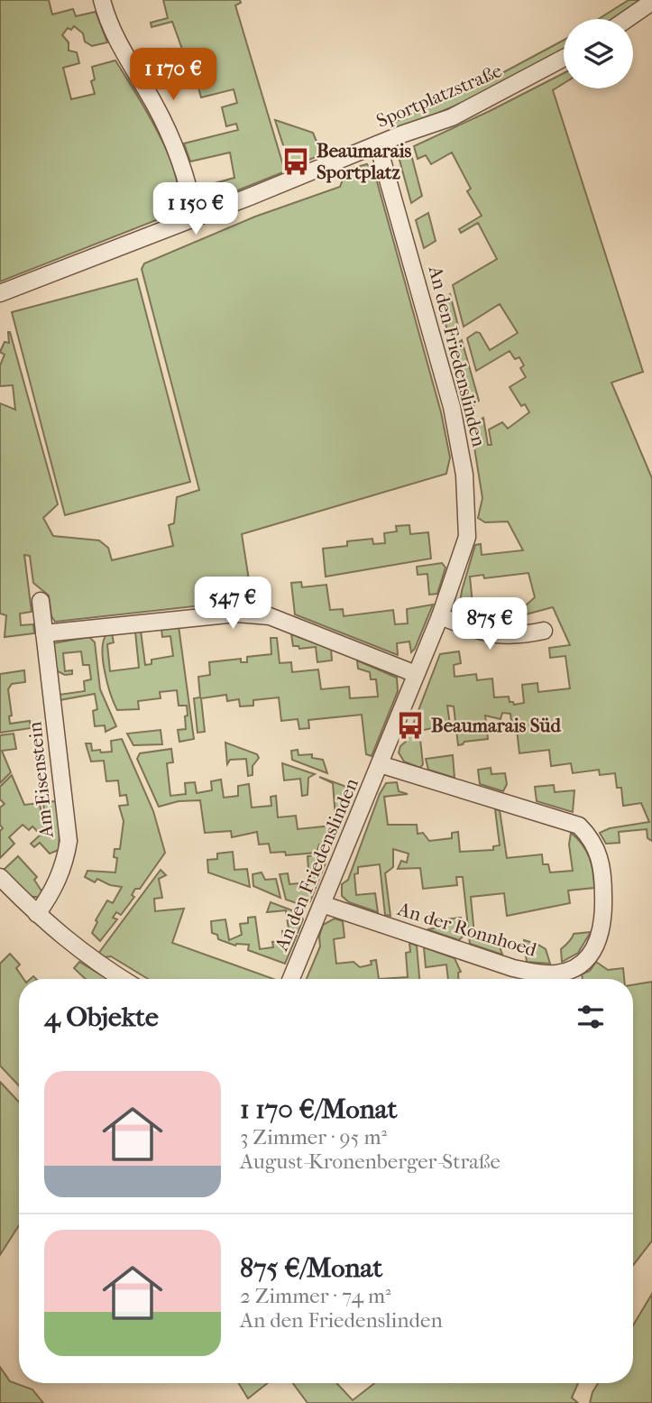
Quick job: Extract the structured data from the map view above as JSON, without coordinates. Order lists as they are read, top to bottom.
{
  "streets": {
    "street": [
      "Sportplatzstraße",
      "An den Friedenslinden",
      "Am Eisenstein",
      "An der Ronnhoed"
    ]
  },
  "crossings": [
    ["Sportplatzstraße", "An den Friedenslinden"],
    ["An den Friedenslinden", "An der Ronnhoed"]
  ],
  "places": {
    "bus stop": ["Beaumarais Sportplatz", "Beaumarais Süd"]
  },
  "page": {
    "price": [
      "1 170 €",
      "1 150 €",
      "547 €",
      "875 €"
    ],
    "heading": "4 Objekte",
    "list": [
      {
        "name": "1 170 €/Monat",
        "note": "3 Zimmer · 95 m² · August-Kronenberger-Straße"
      },
      {
        "name": "875 €/Monat",
        "note": "2 Zimmer · 74 m² · An den Friedenslinden"
      }
    ]
  }
}
